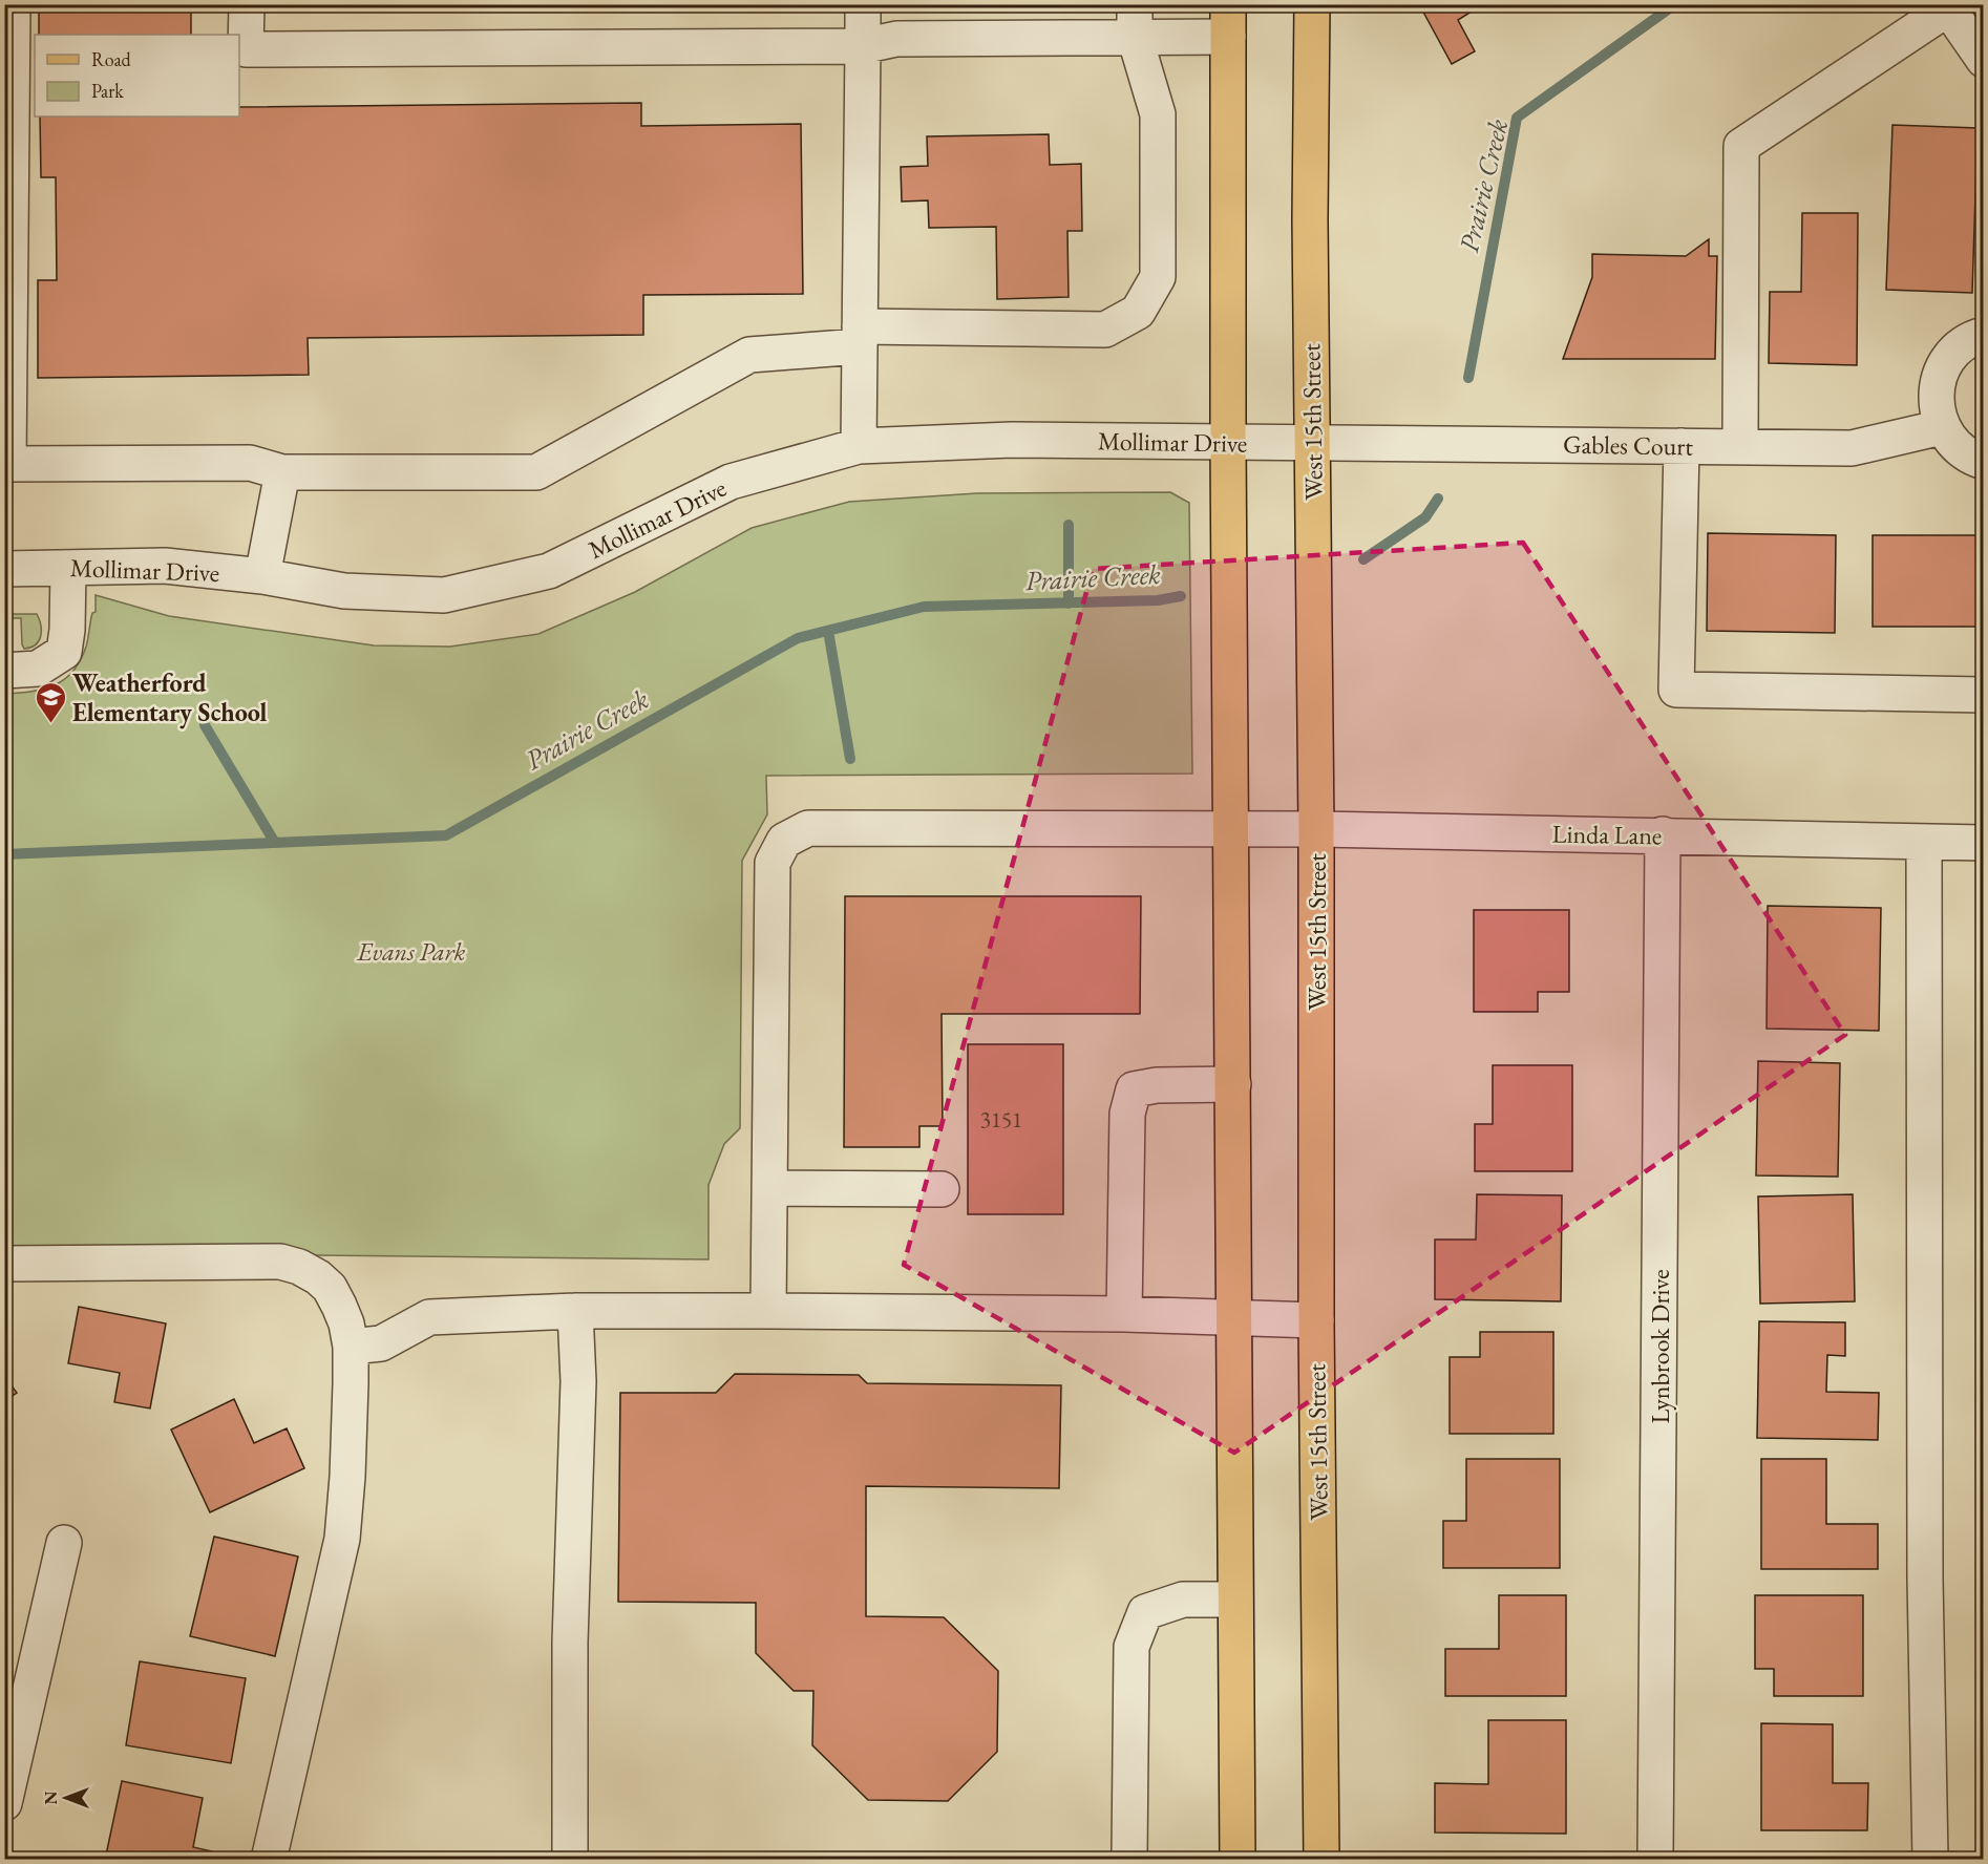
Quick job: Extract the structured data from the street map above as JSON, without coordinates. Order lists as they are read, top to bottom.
{
  "streets": {
    "main road": ["West 15th Street"],
    "street": [
      "Mollimar Drive",
      "Gables Court",
      "Linda Lane",
      "Lynbrook Drive"
    ]
  },
  "crossings": [
    ["West 15th Street", "Mollimar Drive"],
    ["West 15th Street", "Gables Court"],
    ["West 15th Street", "Linda Lane"],
    ["Mollimar Drive", "Gables Court"],
    ["Linda Lane", "Lynbrook Drive"]
  ],
  "water": ["Prairie Creek"],
  "parks": ["Evans Park"],
  "places": {
    "school or university": ["Weatherford Elementary School"]
  },
  "house_numbers": ["3151"],
  "legend": ["Road", "Park"],
  "north": "left"
}
